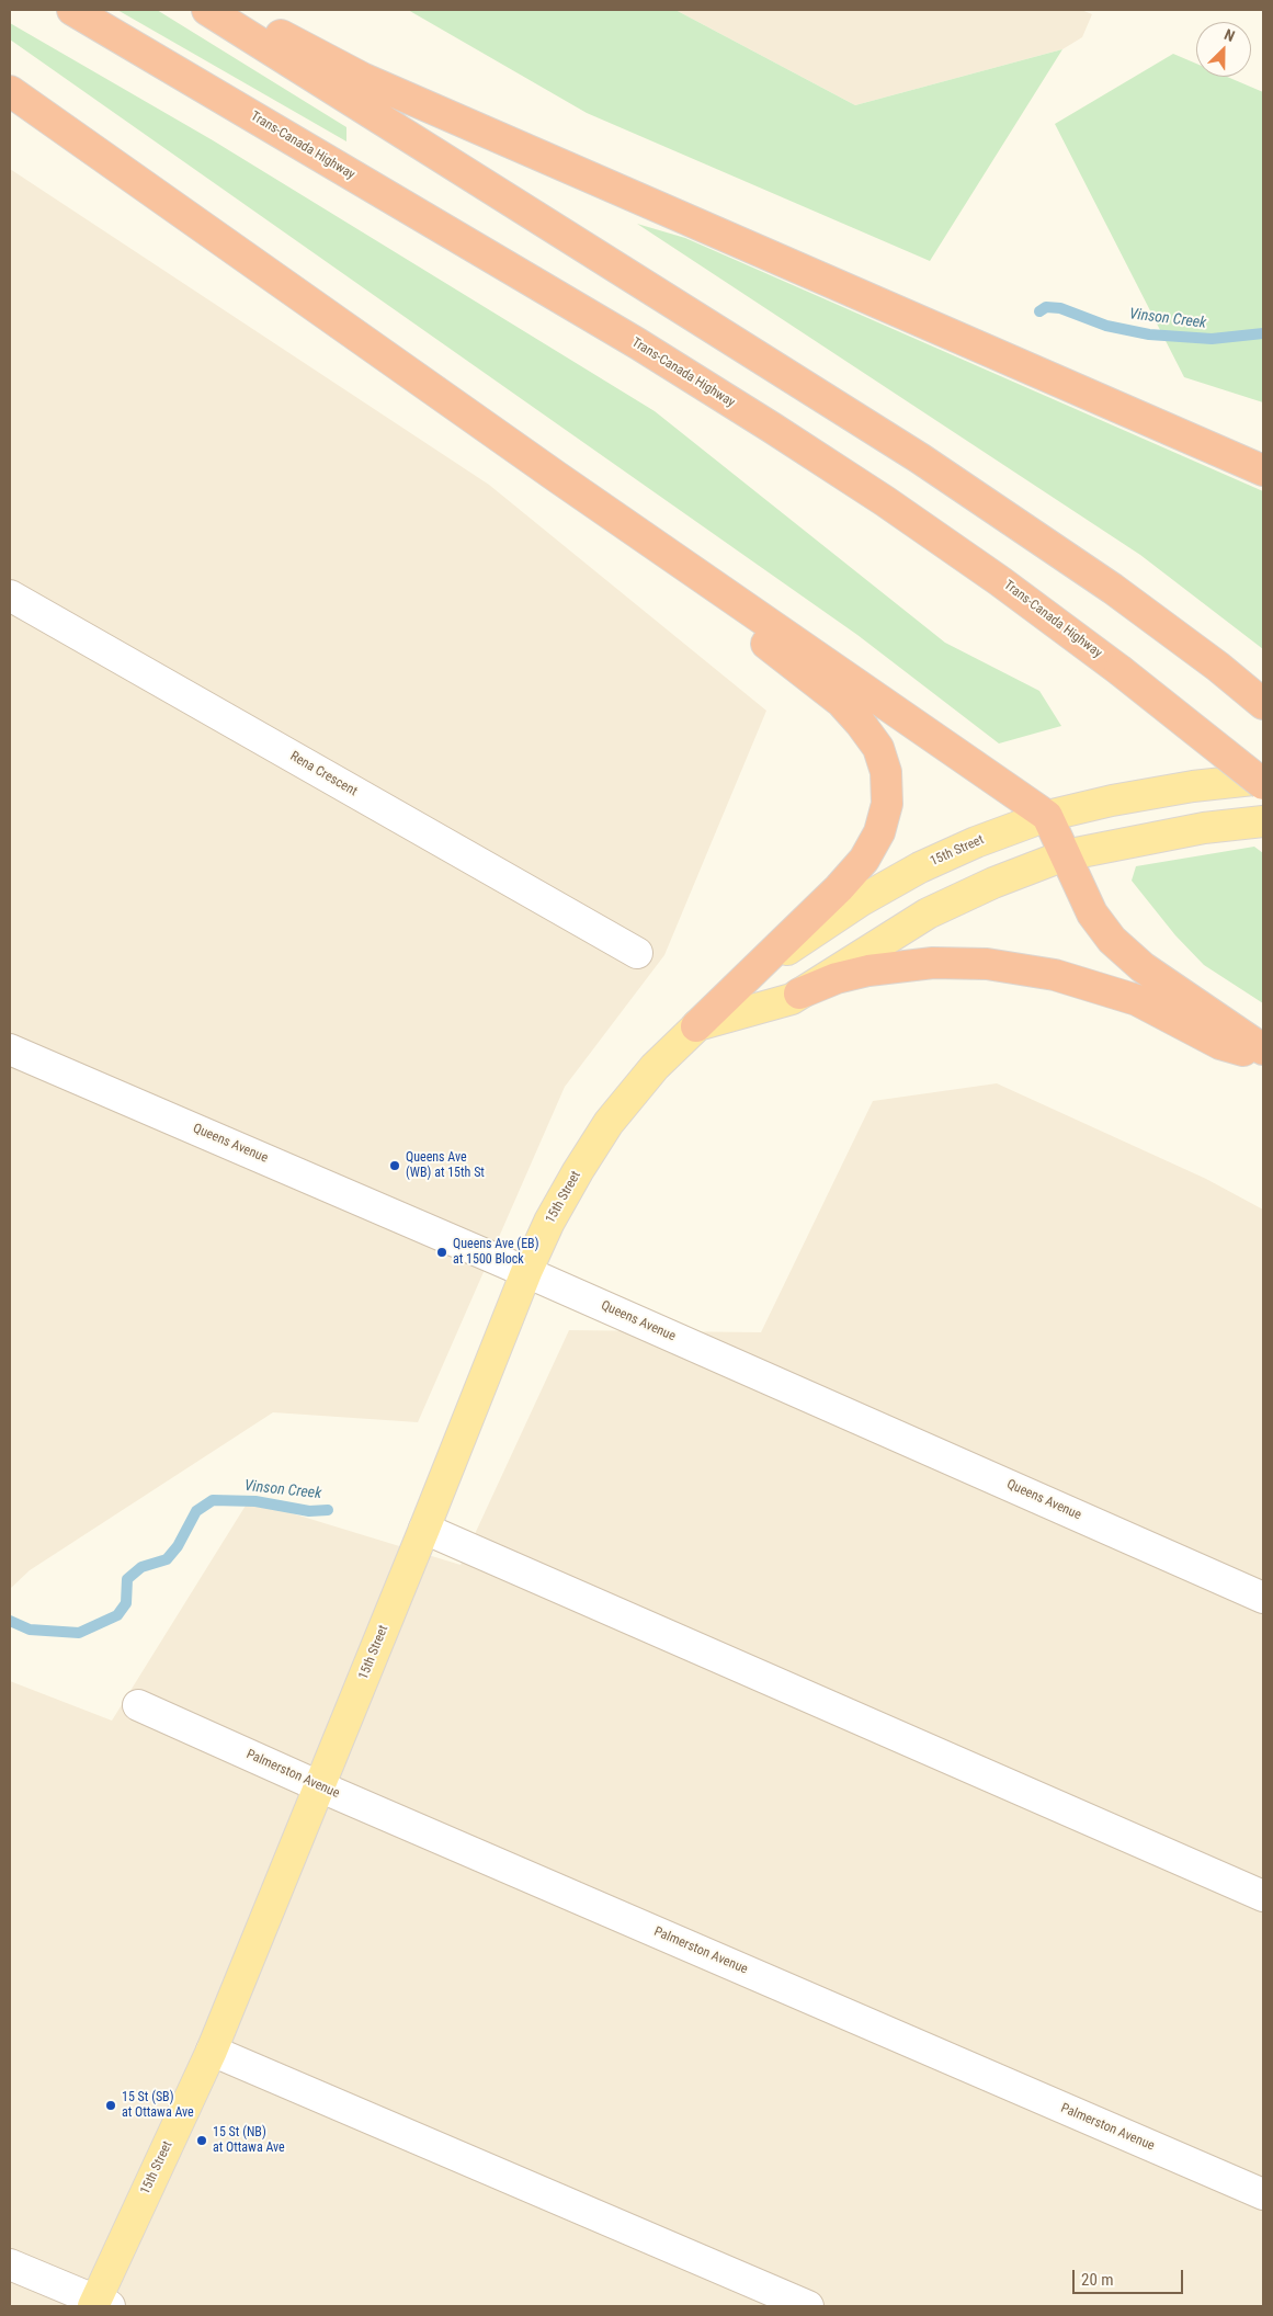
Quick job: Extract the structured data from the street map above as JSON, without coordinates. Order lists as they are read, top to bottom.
{
  "streets": {
    "highway": ["Trans-Canada Highway"],
    "main road": ["15th Street"],
    "street": ["Rena Crescent", "Queens Avenue", "Palmerston Avenue"]
  },
  "crossings": [
    ["15th Street", "Queens Avenue"],
    ["15th Street", "Palmerston Avenue"]
  ],
  "water": ["Vinson Creek"],
  "places": [
    "Queens Ave (WB) at 15th St",
    "Queens Ave (EB) at 1500 Block",
    "15 St (SB) at Ottawa Ave",
    "15 St (NB) at Ottawa Ave"
  ],
  "scale_bar": "20 m",
  "north": "top right"
}
